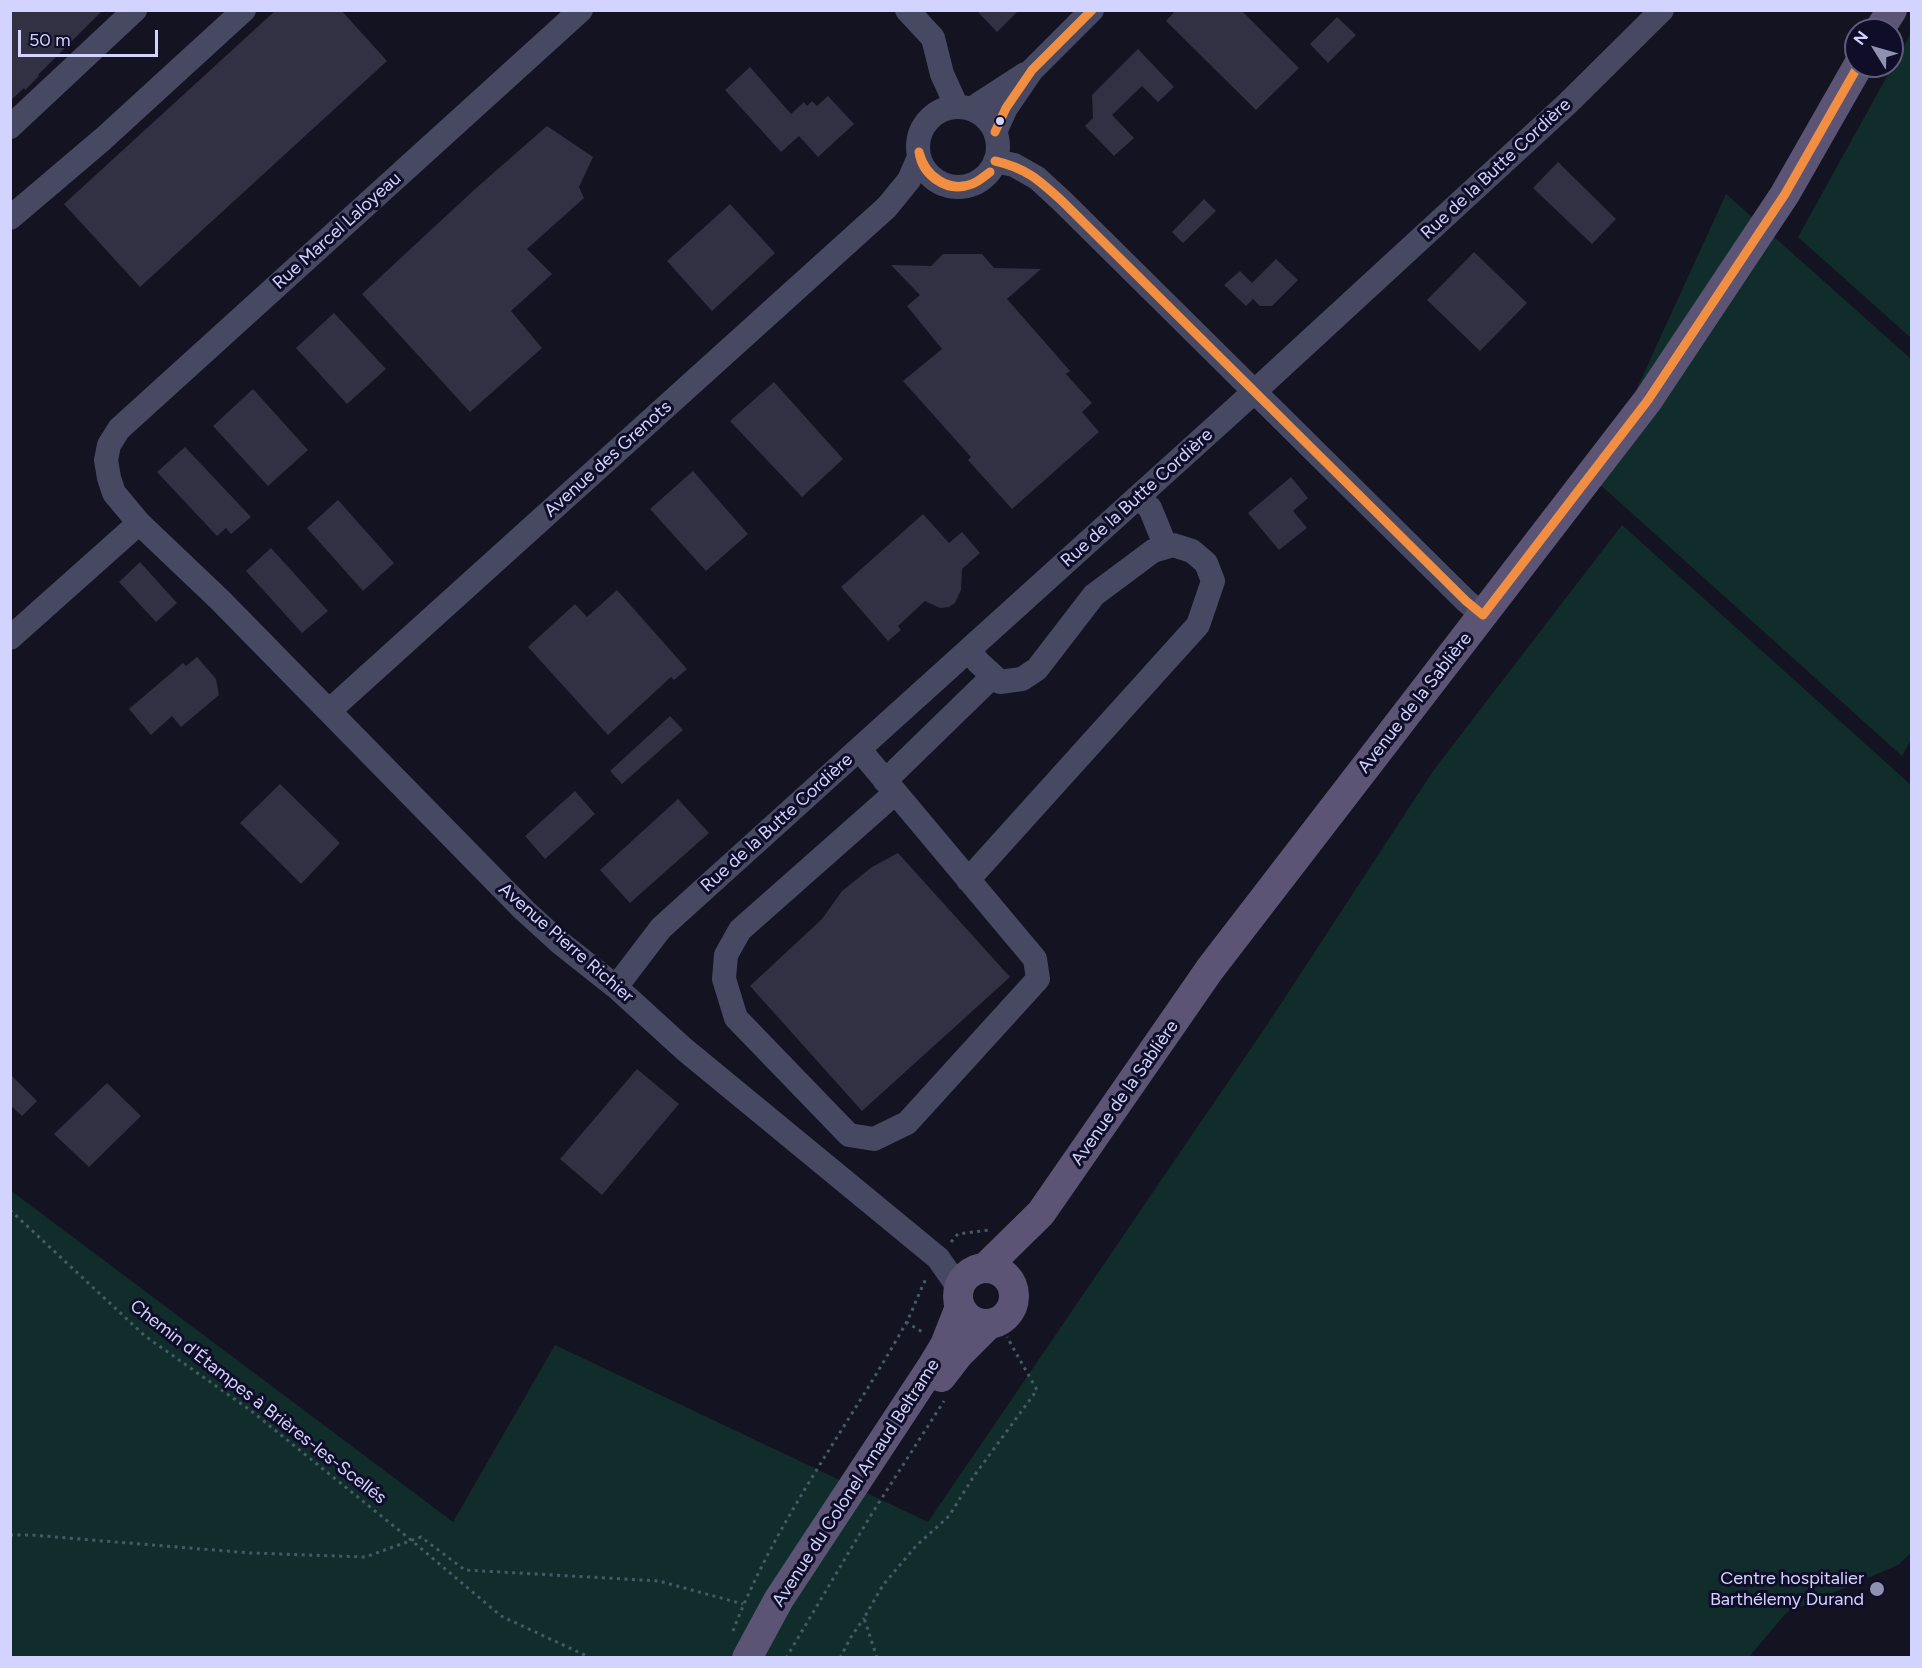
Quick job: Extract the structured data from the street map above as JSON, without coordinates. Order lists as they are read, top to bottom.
{
  "streets": {
    "main road": ["Avenue de la Sablière", "Avenue du Colonel Arnaud Beltrame"],
    "street": [
      "Rue de la Butte Cordière",
      "Rue Marcel Laloyeau",
      "Avenue des Grenots",
      "Avenue Pierre Richier"
    ],
    "path": ["Chemin d'Étampes à Brières-les-Scellés"]
  },
  "crossings": [
    ["Rue de la Butte Cordière", "Avenue Pierre Richier"],
    ["Rue Marcel Laloyeau", "Avenue Pierre Richier"],
    ["Avenue des Grenots", "Avenue Pierre Richier"],
    ["Avenue de la Sablière", "Avenue Pierre Richier"],
    ["Avenue de la Sablière", "Avenue du Colonel Arnaud Beltrame"],
    ["Avenue Pierre Richier", "Avenue du Colonel Arnaud Beltrame"]
  ],
  "places": ["Centre hospitalier Barthélemy Durand"],
  "scale_bar": "50 m",
  "north": "top left"
}
